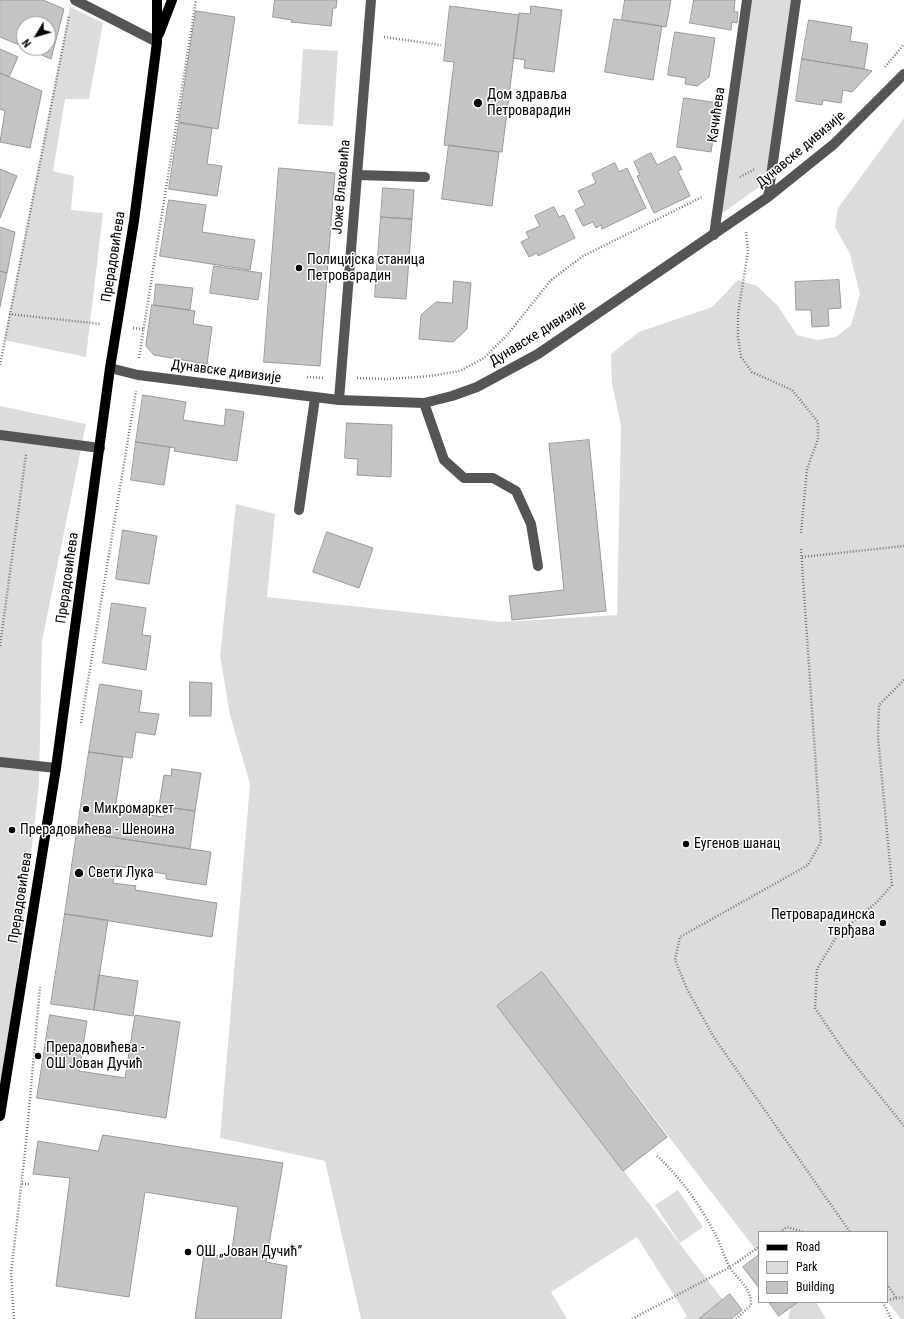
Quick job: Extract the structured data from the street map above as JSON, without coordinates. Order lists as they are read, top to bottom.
{
  "streets": {
    "main road": ["Прерадовићева"],
    "street": ["Качићева", "Дунавске дивизије", "Јоже Влаховића"]
  },
  "crossings": [
    ["Качићева", "Дунавске дивизије"],
    ["Дунавске дивизије", "Јоже Влаховића"],
    ["Дунавске дивизије", "Прерадовићева"]
  ],
  "places": [
    "Дом здравља Петроварадин",
    "Полицијска станица Петроварадин",
    "Микромаркет",
    "Прерадовићева - Шеноина",
    "Еугенов шанац",
    "Свети Лука",
    "Петроварадинска тврђава",
    "Прерадовићева - ОШ Јован Дучић",
    "ОШ „Јован Дучић”"
  ],
  "legend": ["Road", "Park", "Building"],
  "north": "bottom left"
}
